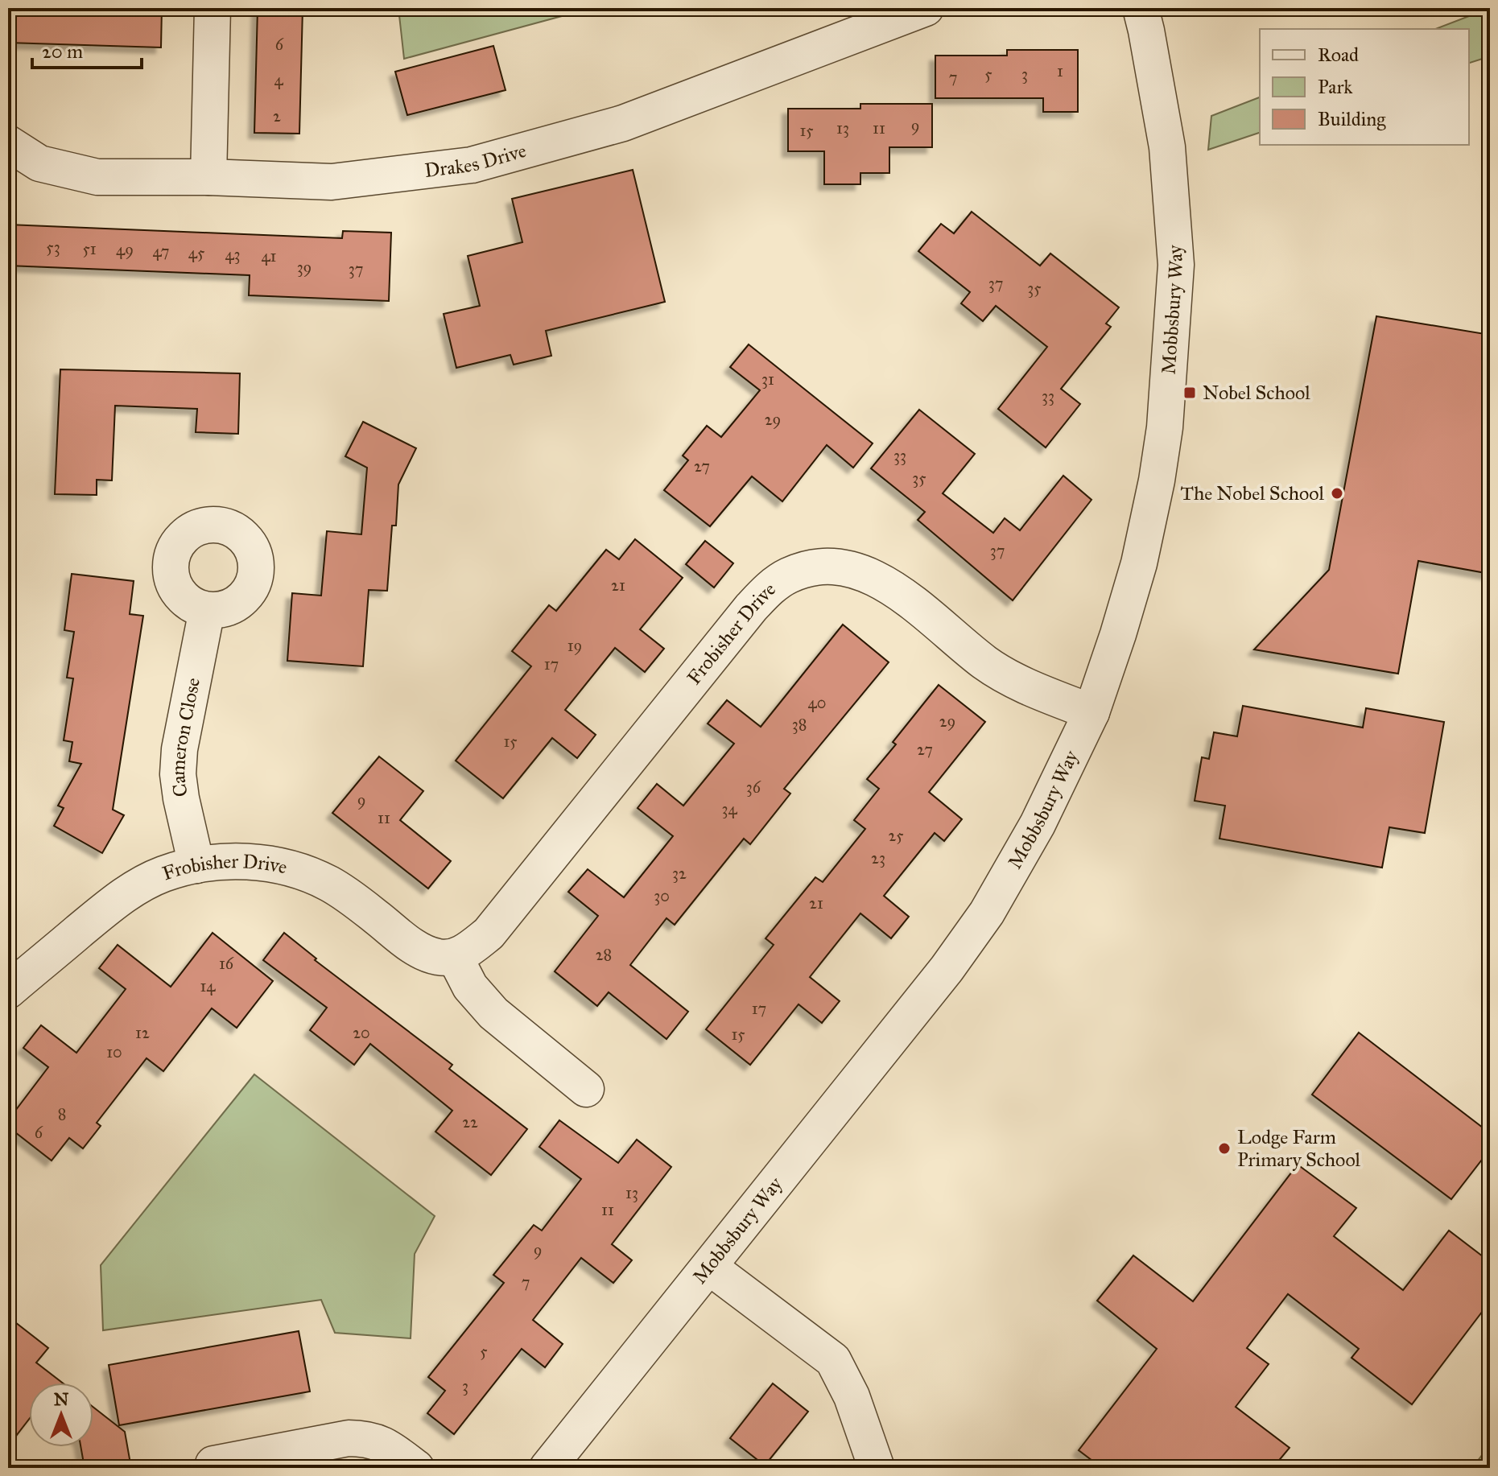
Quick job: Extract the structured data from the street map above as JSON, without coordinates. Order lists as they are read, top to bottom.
{
  "streets": {
    "street": [
      "Drakes Drive",
      "Mobbsbury Way",
      "Frobisher Drive",
      "Cameron Close"
    ]
  },
  "crossings": [
    ["Mobbsbury Way", "Frobisher Drive"],
    ["Frobisher Drive", "Cameron Close"]
  ],
  "places": {
    "transit": ["Nobel School"],
    "other": ["The Nobel School", "Lodge Farm Primary School"]
  },
  "house_numbers": [
    "6",
    "1",
    "5",
    "3",
    "7",
    "4",
    "2",
    "9",
    "13",
    "11",
    "15",
    "53",
    "51",
    "49",
    "47",
    "45",
    "43",
    "41",
    "39",
    "37",
    "37",
    "35",
    "31",
    "33",
    "29",
    "33",
    "27",
    "35",
    "37",
    "21",
    "19",
    "17",
    "40",
    "29",
    "38",
    "15",
    "27",
    "36",
    "9",
    "34",
    "11",
    "25",
    "23",
    "32",
    "30",
    "21",
    "28",
    "16",
    "14",
    "17",
    "12",
    "20",
    "15",
    "10",
    "8",
    "22",
    "6",
    "13",
    "11",
    "9",
    "7",
    "5",
    "3"
  ],
  "legend": ["Road", "Park", "Building"],
  "scale_bar": "20 m",
  "north": "top"
}
